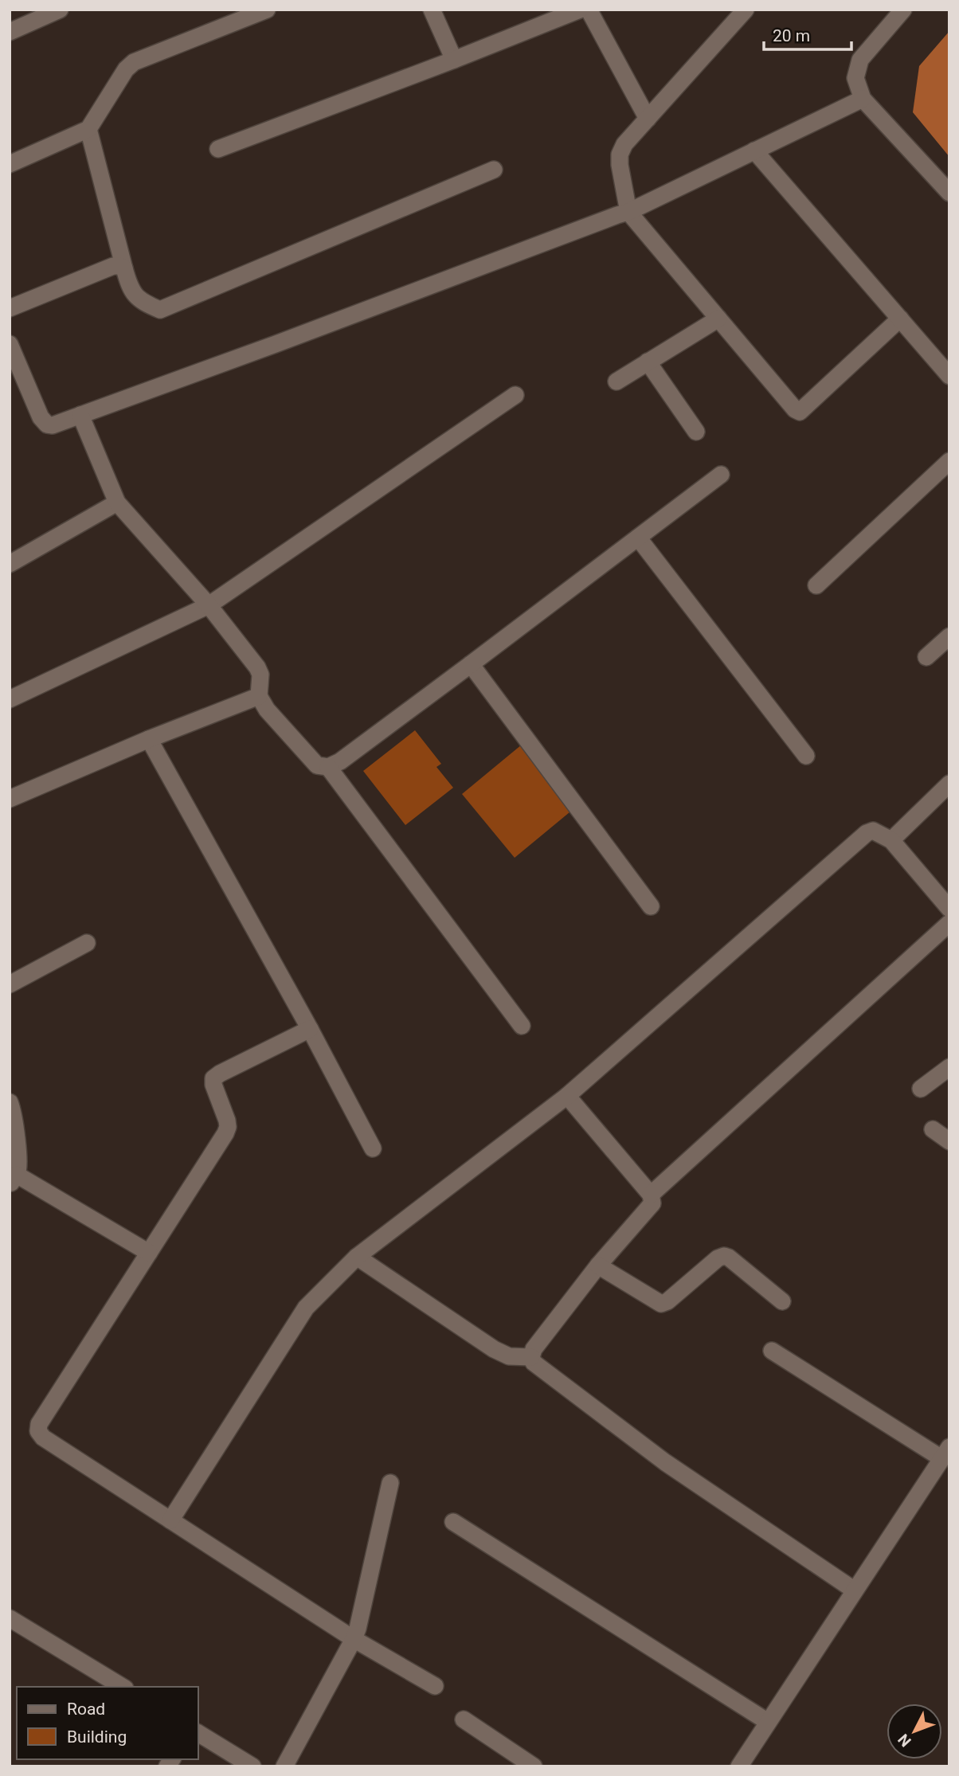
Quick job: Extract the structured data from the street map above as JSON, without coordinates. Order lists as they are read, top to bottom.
{
  "legend": ["Road", "Building"],
  "scale_bar": "20 m",
  "north": "bottom left"
}
